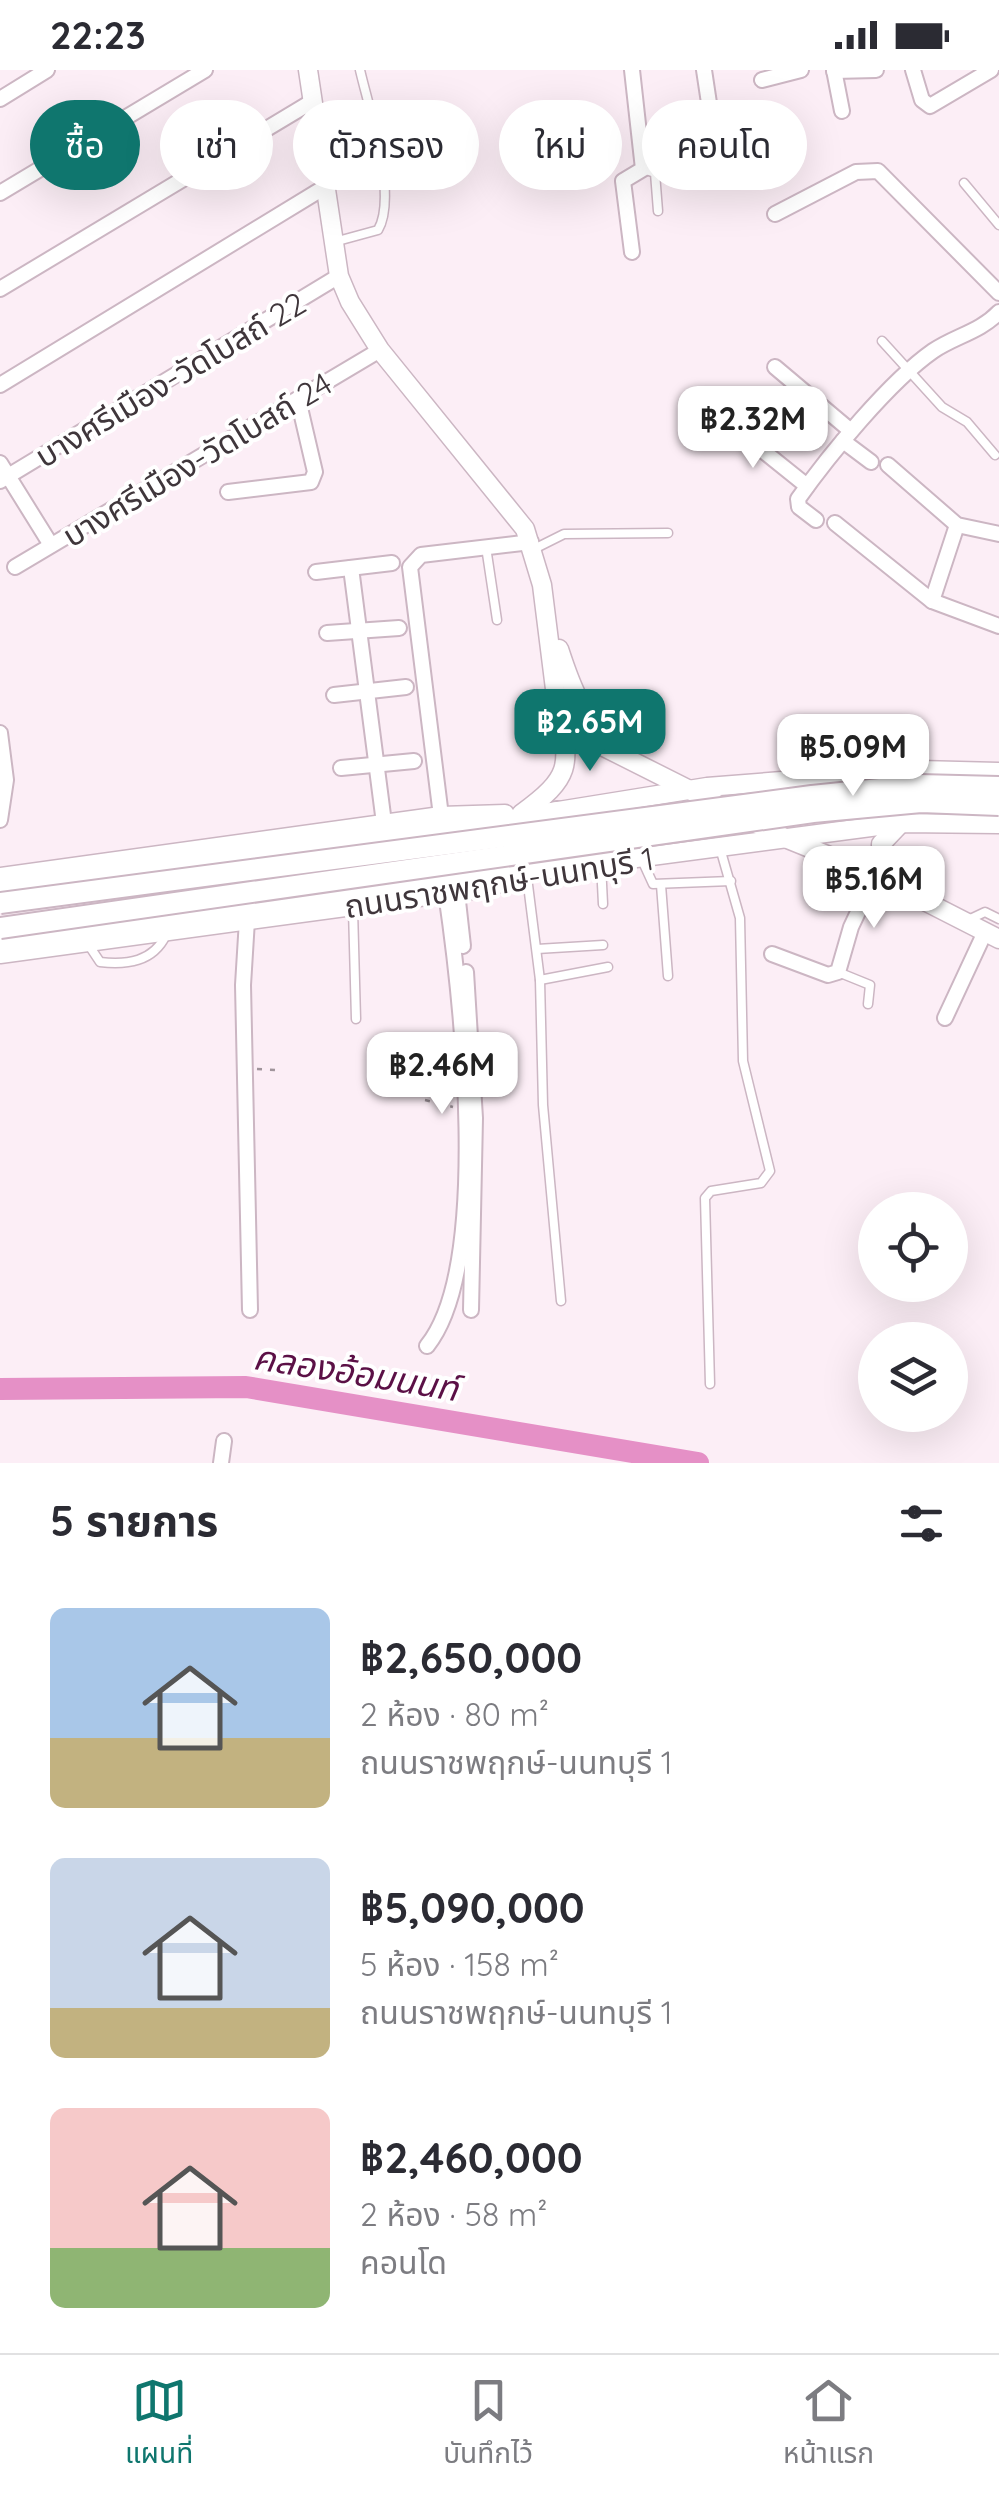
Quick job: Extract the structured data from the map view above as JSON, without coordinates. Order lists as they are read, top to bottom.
{
  "streets": {
    "main road": ["ถนนราชพฤกษ์-นนทบุรี 1"],
    "street": ["บางศรีเมือง-วัดโบสถ์ 22", "บางศรีเมือง-วัดโบสถ์ 24"]
  },
  "water": ["คลองอ้อมนนท์"],
  "page": {
    "status": "22:23",
    "chip": [
      "ซื้อ",
      "เช่า",
      "ตัวกรอง",
      "ใหม่",
      "คอนโด"
    ],
    "price": [
      "฿2.32M",
      "฿2.65M",
      "฿5.09M",
      "฿5.16M",
      "฿2.46M"
    ],
    "heading": "5 รายการ",
    "list": [
      {
        "name": "฿2,650,000",
        "note": "2 ห้อง · 80 m² · ถนนราชพฤกษ์-นนทบุรี 1"
      },
      {
        "name": "฿5,090,000",
        "note": "5 ห้อง · 158 m² · ถนนราชพฤกษ์-นนทบุรี 1"
      },
      {
        "name": "฿2,460,000",
        "note": "2 ห้อง · 58 m² · คอนโด"
      }
    ],
    "tabs": ["แผนที่", "บันทึกไว้", "หน้าแรก"]
  }
}
